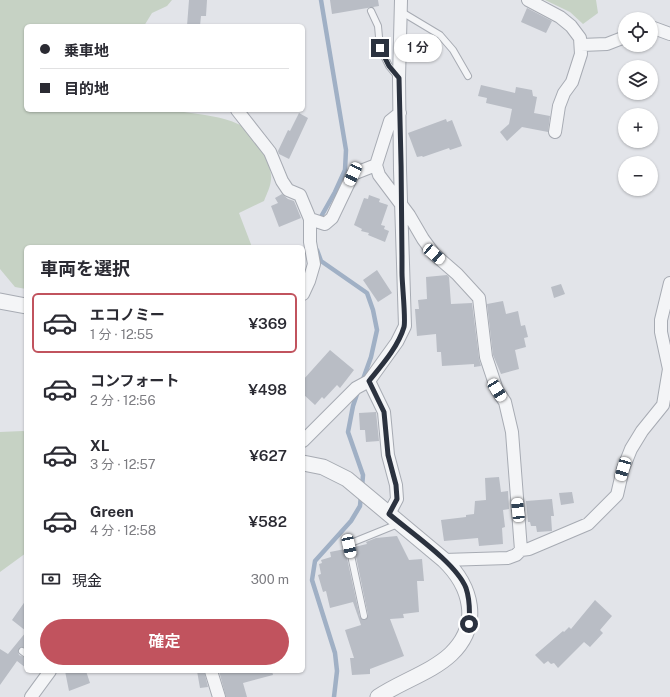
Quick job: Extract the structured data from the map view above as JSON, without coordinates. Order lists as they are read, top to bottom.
{
  "page": {
    "map_buttons": ["+", "−"],
    "banner": ["乗車地", "目的地"],
    "bubble": "1 分",
    "heading": "車両を選択",
    "list": [
      {
        "name": "エコノミー",
        "note": "1 分 · 12:55",
        "value": "¥369"
      },
      {
        "name": "コンフォート",
        "note": "2 分 · 12:56",
        "value": "¥498"
      },
      {
        "name": "XL",
        "note": "3 分 · 12:57",
        "value": "¥627"
      },
      {
        "name": "Green",
        "note": "4 分 · 12:58",
        "value": "¥582"
      }
    ],
    "pay": ["現金", "300 m"],
    "buttons": "確定"
  }
}
